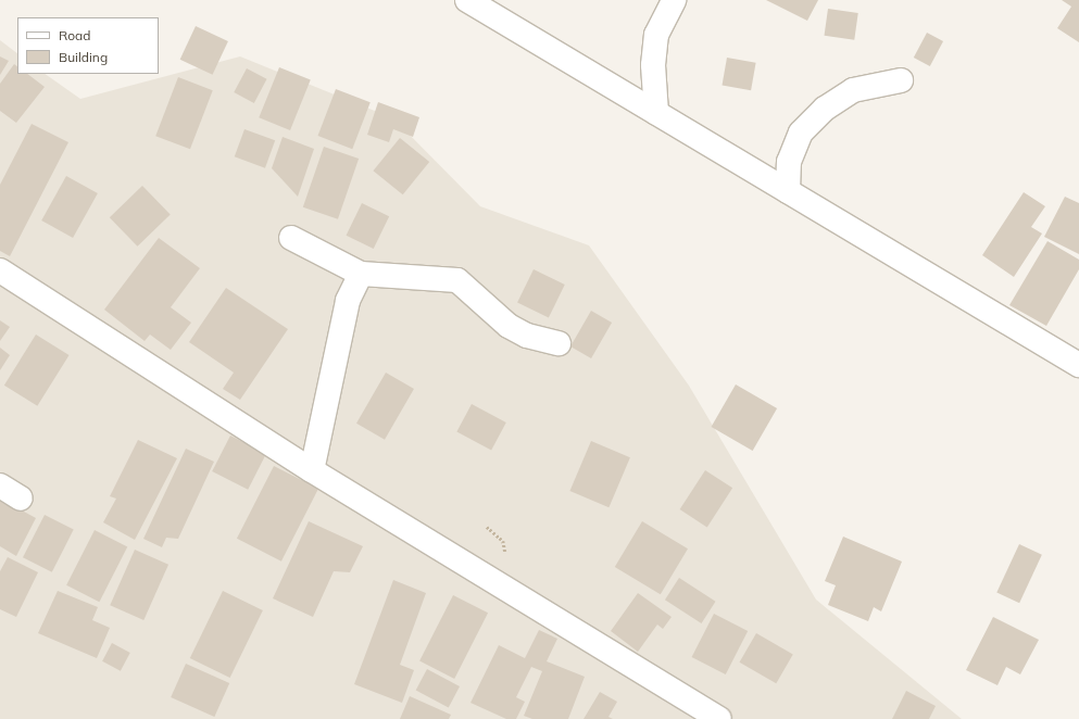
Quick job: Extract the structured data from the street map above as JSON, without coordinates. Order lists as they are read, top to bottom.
{
  "legend": ["Road", "Building"]
}
